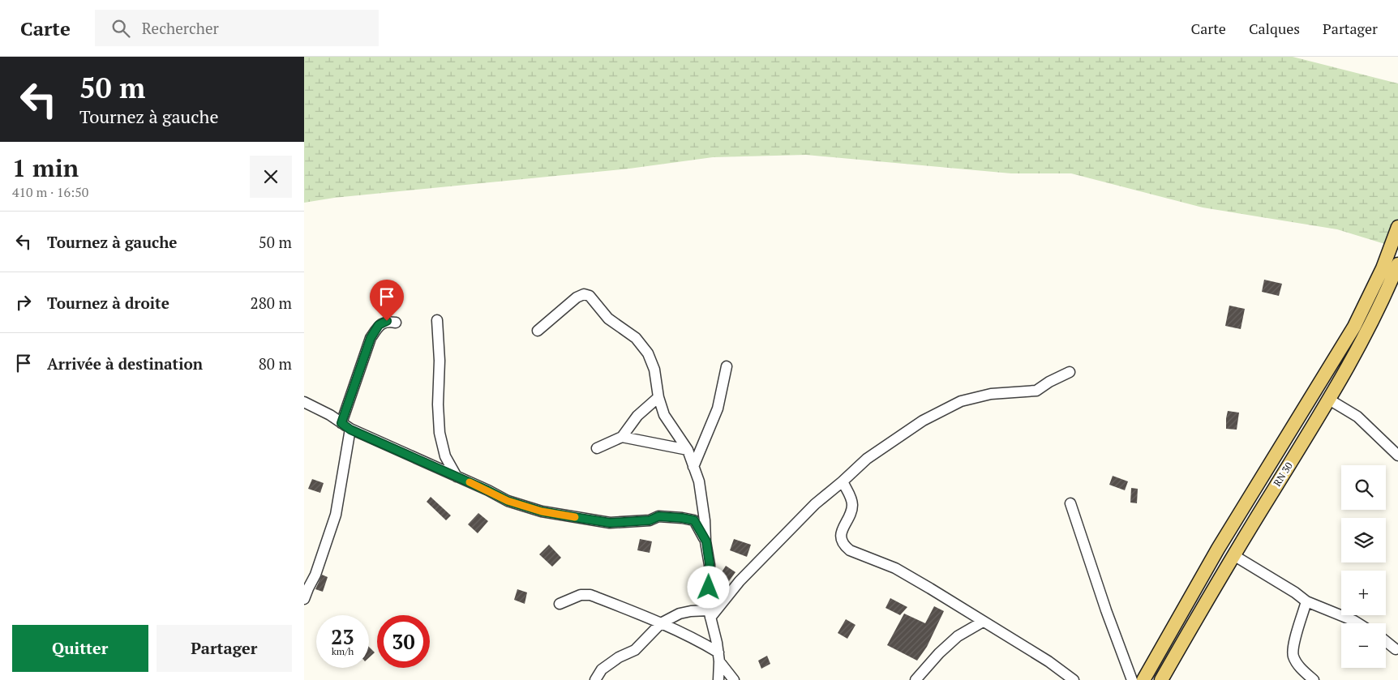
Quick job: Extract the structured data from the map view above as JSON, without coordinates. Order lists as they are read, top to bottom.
{
  "streets": {
    "main road": ["RN 30"]
  },
  "page": {
    "header": "Carte",
    "search": "Rechercher",
    "nav": ["Carte", "Calques", "Partager"],
    "turn": ["50 m", "Tournez à gauche"],
    "heading": ["1 min", "410 m · 16:50"],
    "list": [
      {
        "name": "Tournez à gauche",
        "value": "50 m"
      },
      {
        "name": "Tournez à droite",
        "value": "280 m"
      },
      {
        "name": "Arrivée à destination",
        "value": "80 m"
      }
    ],
    "map_buttons": ["+", "−"],
    "speed": "23 km/h",
    "limit": "30",
    "buttons": ["Quitter", "Partager"]
  }
}
